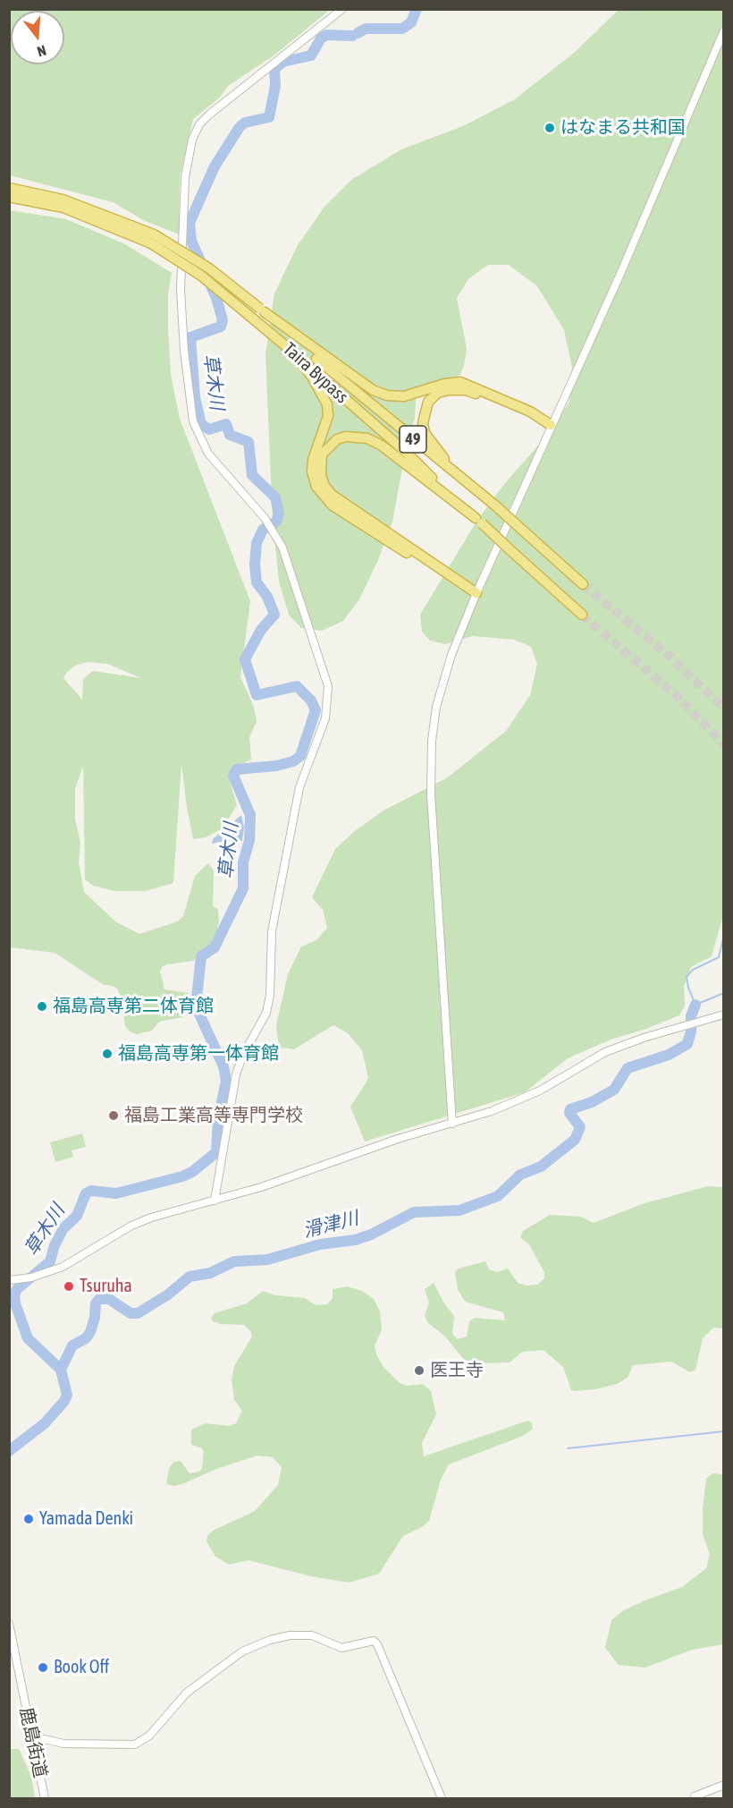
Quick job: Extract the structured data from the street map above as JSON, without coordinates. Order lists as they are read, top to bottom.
{
  "streets": {
    "highway": ["Taira Bypass", "49"],
    "street": ["鹿島街道"]
  },
  "water": ["草木川", "滑津川"],
  "places": [
    "はなまる共和国",
    "福島高専第二体育館",
    "福島高専第一体育館",
    "福島工業高等専門学校",
    "Tsuruha",
    "医王寺",
    "Yamada Denki",
    "Book Off"
  ],
  "north": "bottom"
}
